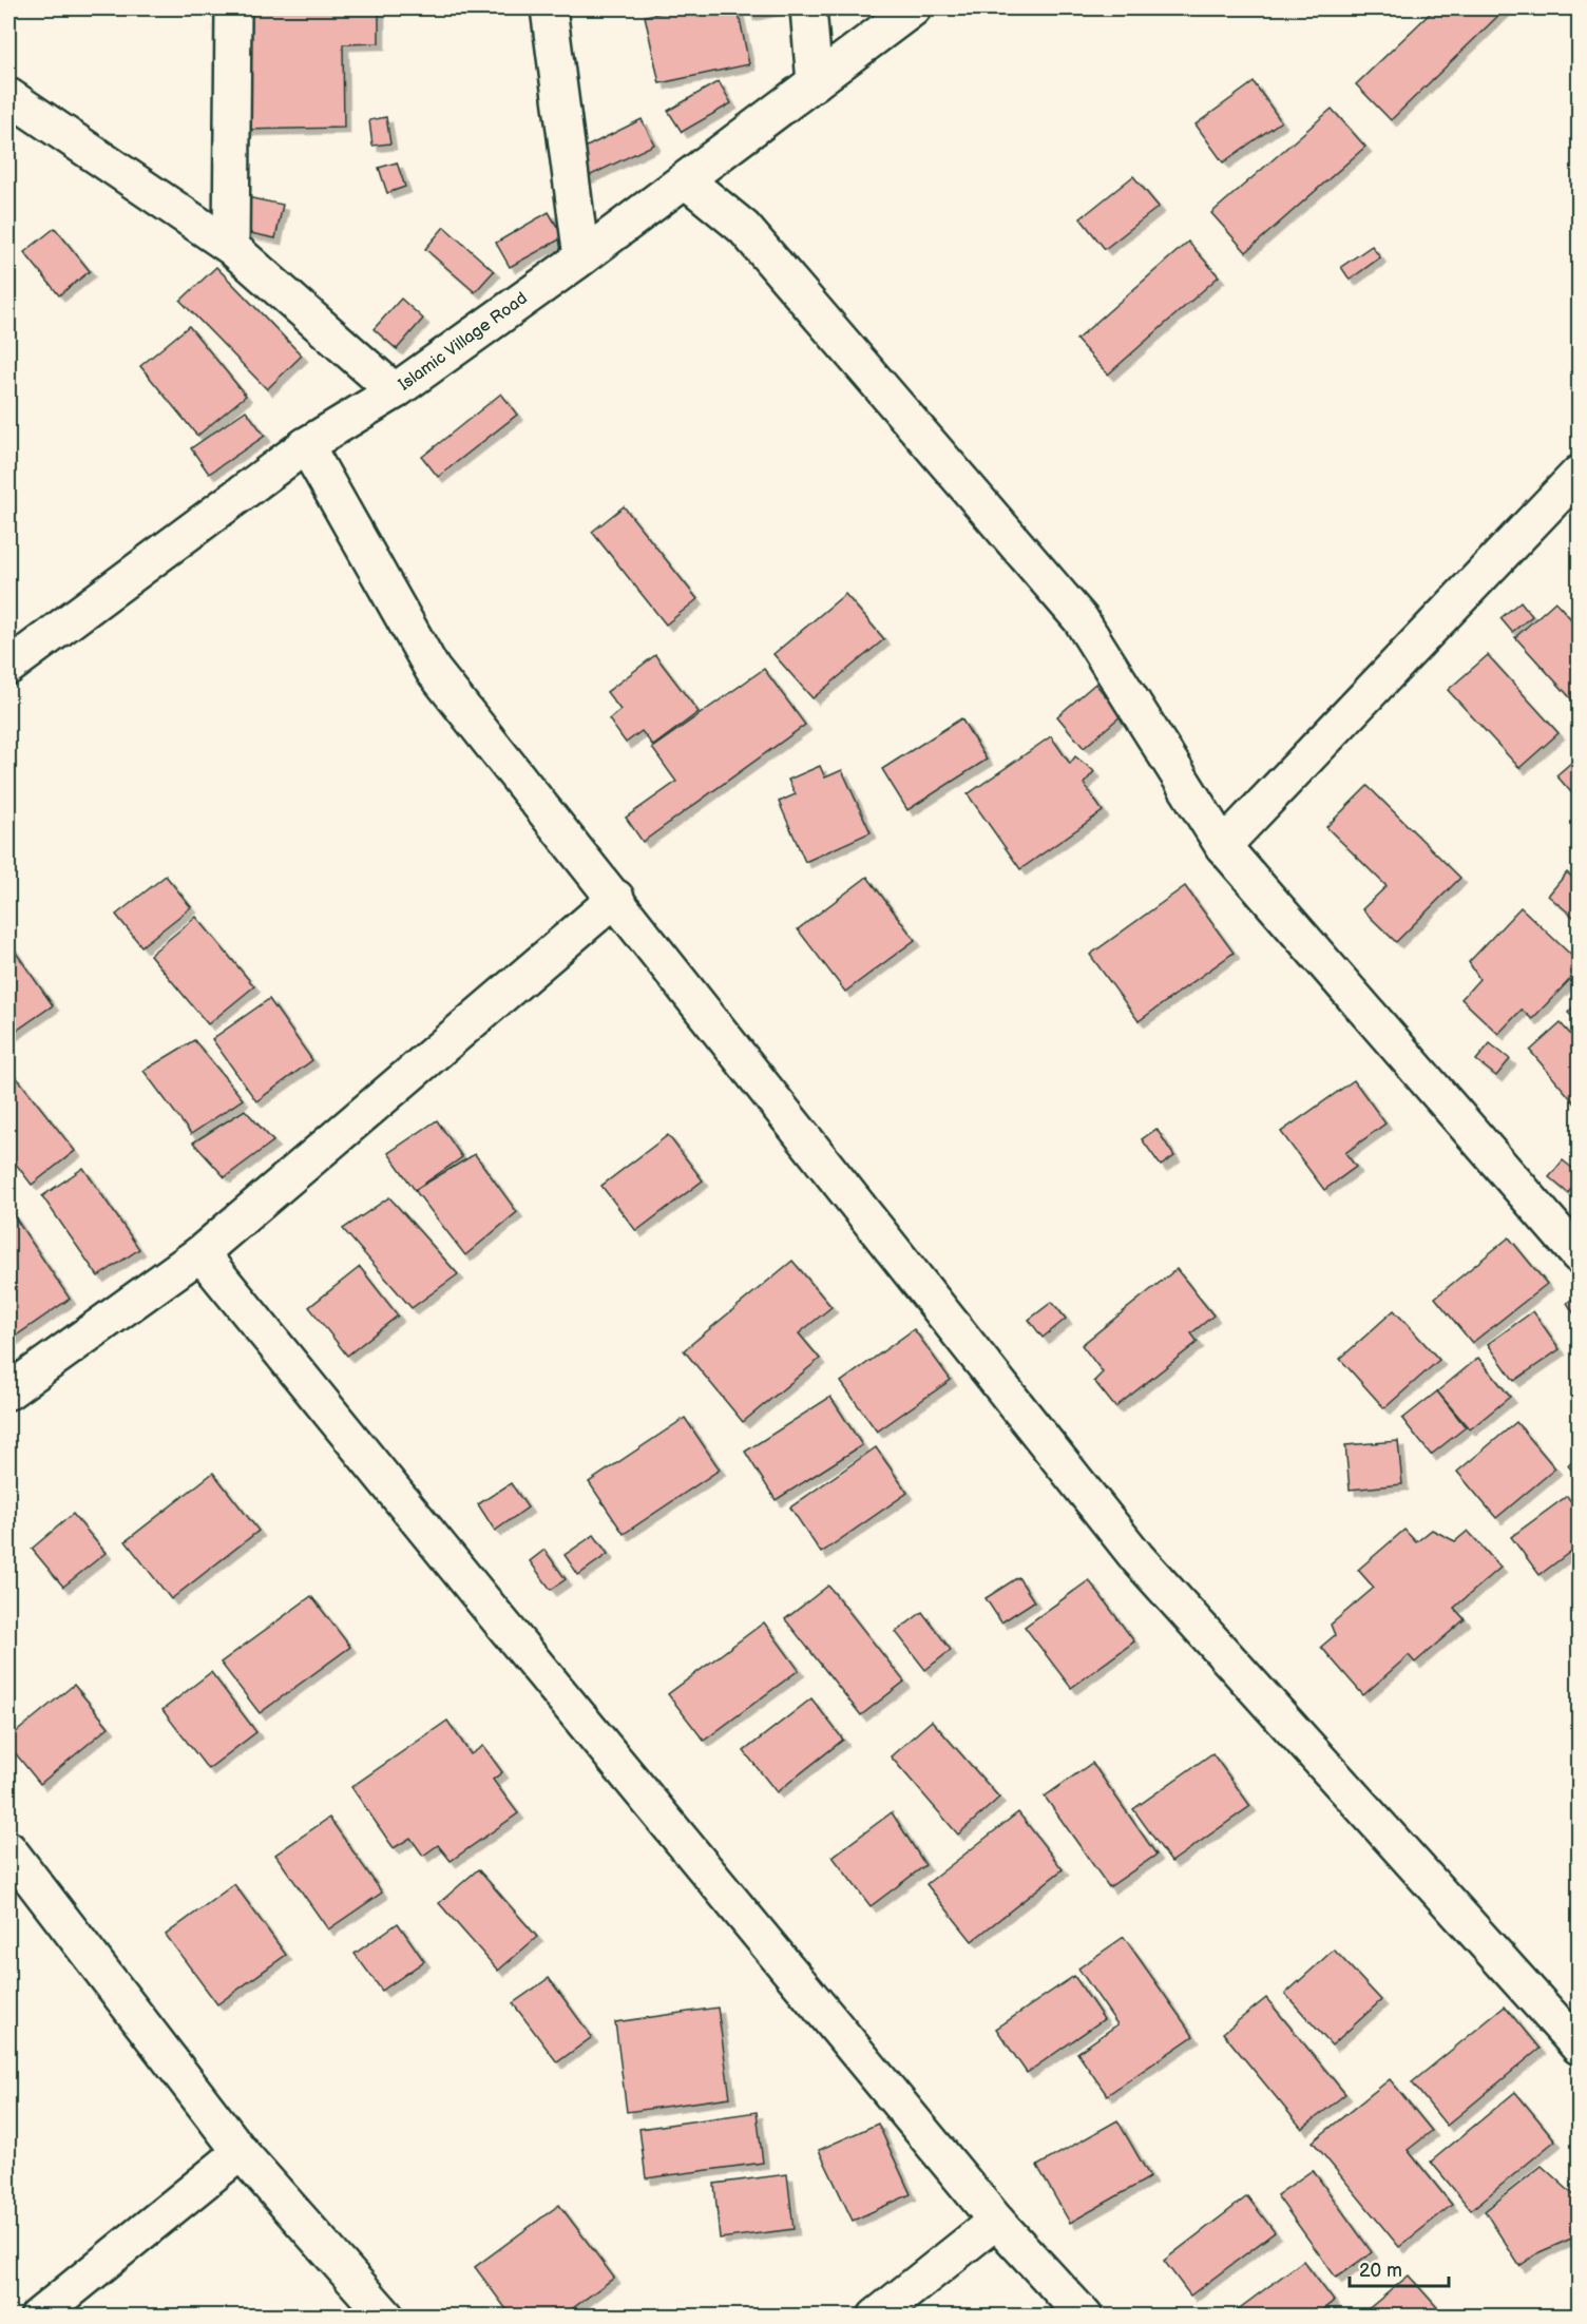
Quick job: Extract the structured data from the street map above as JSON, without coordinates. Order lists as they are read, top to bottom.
{
  "streets": {
    "street": ["Islamic Village Road"]
  },
  "scale_bar": "20 m"
}
